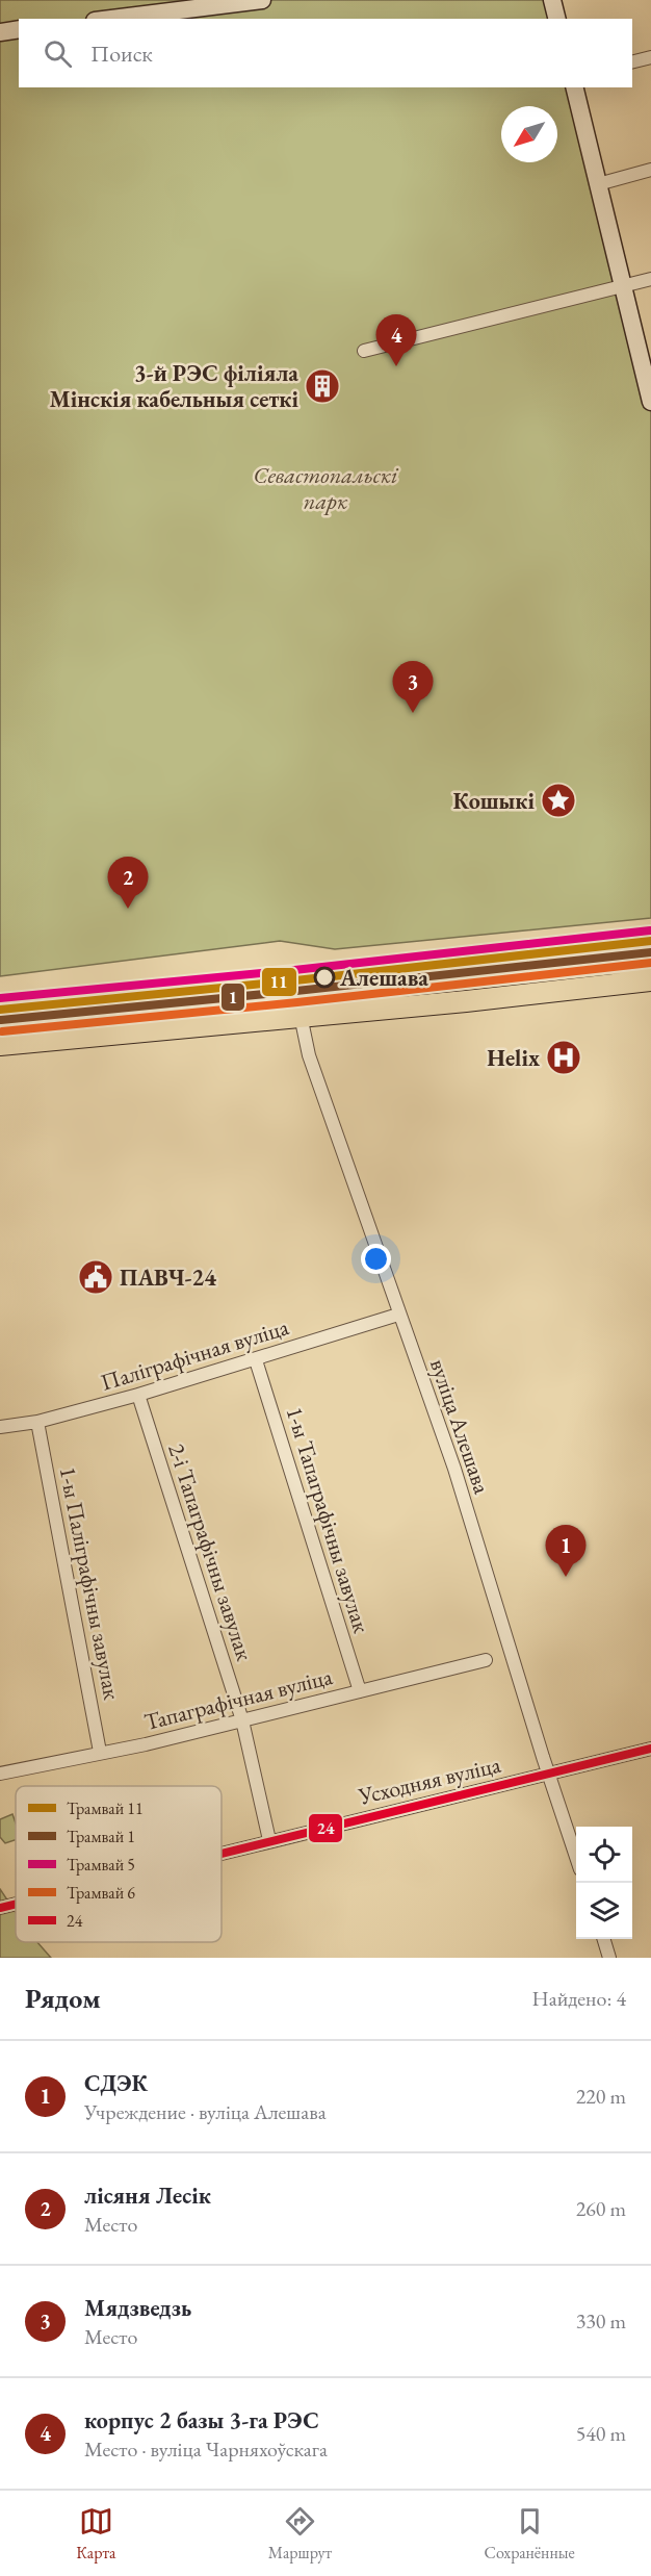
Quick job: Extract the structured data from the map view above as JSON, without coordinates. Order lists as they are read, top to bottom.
{
  "streets": {
    "street": [
      "Паліграфічная вуліца",
      "вуліца Алешава",
      "1-ы Тапаграфічны завулак",
      "2-і Тапаграфічны завулак",
      "1-ы Паліграфічны завулак",
      "Тапаграфічная вуліца",
      "Усходняя вуліца"
    ]
  },
  "crossings": [
    ["Паліграфічная вуліца", "вуліца Алешава"],
    ["Паліграфічная вуліца", "1-ы Тапаграфічны завулак"],
    ["Паліграфічная вуліца", "2-і Тапаграфічны завулак"],
    ["Паліграфічная вуліца", "1-ы Паліграфічны завулак"],
    ["вуліца Алешава", "Усходняя вуліца"],
    ["1-ы Тапаграфічны завулак", "Тапаграфічная вуліца"],
    ["2-і Тапаграфічны завулак", "Тапаграфічная вуліца"],
    ["2-і Тапаграфічны завулак", "Усходняя вуліца"],
    ["1-ы Паліграфічны завулак", "Тапаграфічная вуліца"]
  ],
  "parks": ["Севастопальскі парк"],
  "places": {
    "building": ["3-й РЭС філіяла Мінскія кабельныя сеткі"],
    "place": ["Кошыкі"],
    "other": ["Алешава"],
    "hospital": ["Helix"],
    "public building": ["ПАВЧ-24"]
  },
  "lines": [
    "tram line 5",
    "tram line 11",
    "tram line 1",
    "tram line 6",
    "transit line 24"
  ],
  "legend": [
    "Трамвай 11",
    "Трамвай 1",
    "Трамвай 5",
    "Трамвай 6",
    "24"
  ],
  "north": "bottom left",
  "page": {
    "search": "Поиск",
    "pins": [
      "4",
      "3",
      "2",
      "1"
    ],
    "heading": ["Рядом", "Найдено: 4"],
    "list": [
      {
        "mark": "1",
        "name": "СДЭК",
        "note": "Учреждение · вуліца Алешава",
        "value": "220 m"
      },
      {
        "mark": "2",
        "name": "лісяня Лесік",
        "note": "Место",
        "value": "260 m"
      },
      {
        "mark": "3",
        "name": "Мядзведзь",
        "note": "Место",
        "value": "330 m"
      },
      {
        "mark": "4",
        "name": "корпус 2 базы 3-га РЭС",
        "note": "Место · вуліца Чарняхоўскага",
        "value": "540 m"
      }
    ],
    "nav": ["Карта", "Маршрут", "Сохранённые"]
  }
}
